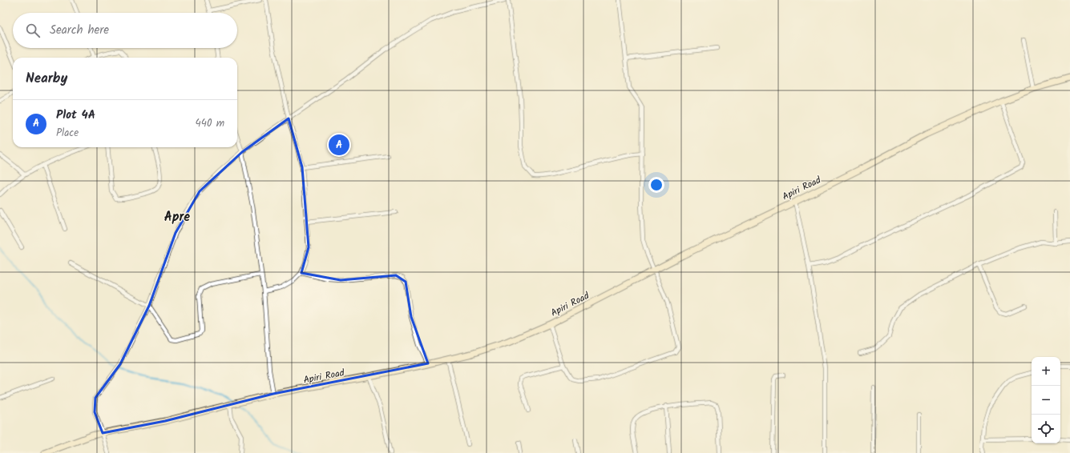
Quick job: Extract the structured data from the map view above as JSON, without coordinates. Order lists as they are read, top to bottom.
{
  "streets": {
    "street": ["Apiri Road"]
  },
  "districts": ["Apre"],
  "page": {
    "search": "Search here",
    "heading": "Nearby",
    "list": [
      {
        "mark": "A",
        "name": "Plot 4A",
        "note": "Place",
        "value": "440 m"
      }
    ],
    "pins": "A",
    "map_buttons": ["+", "−"]
  }
}
